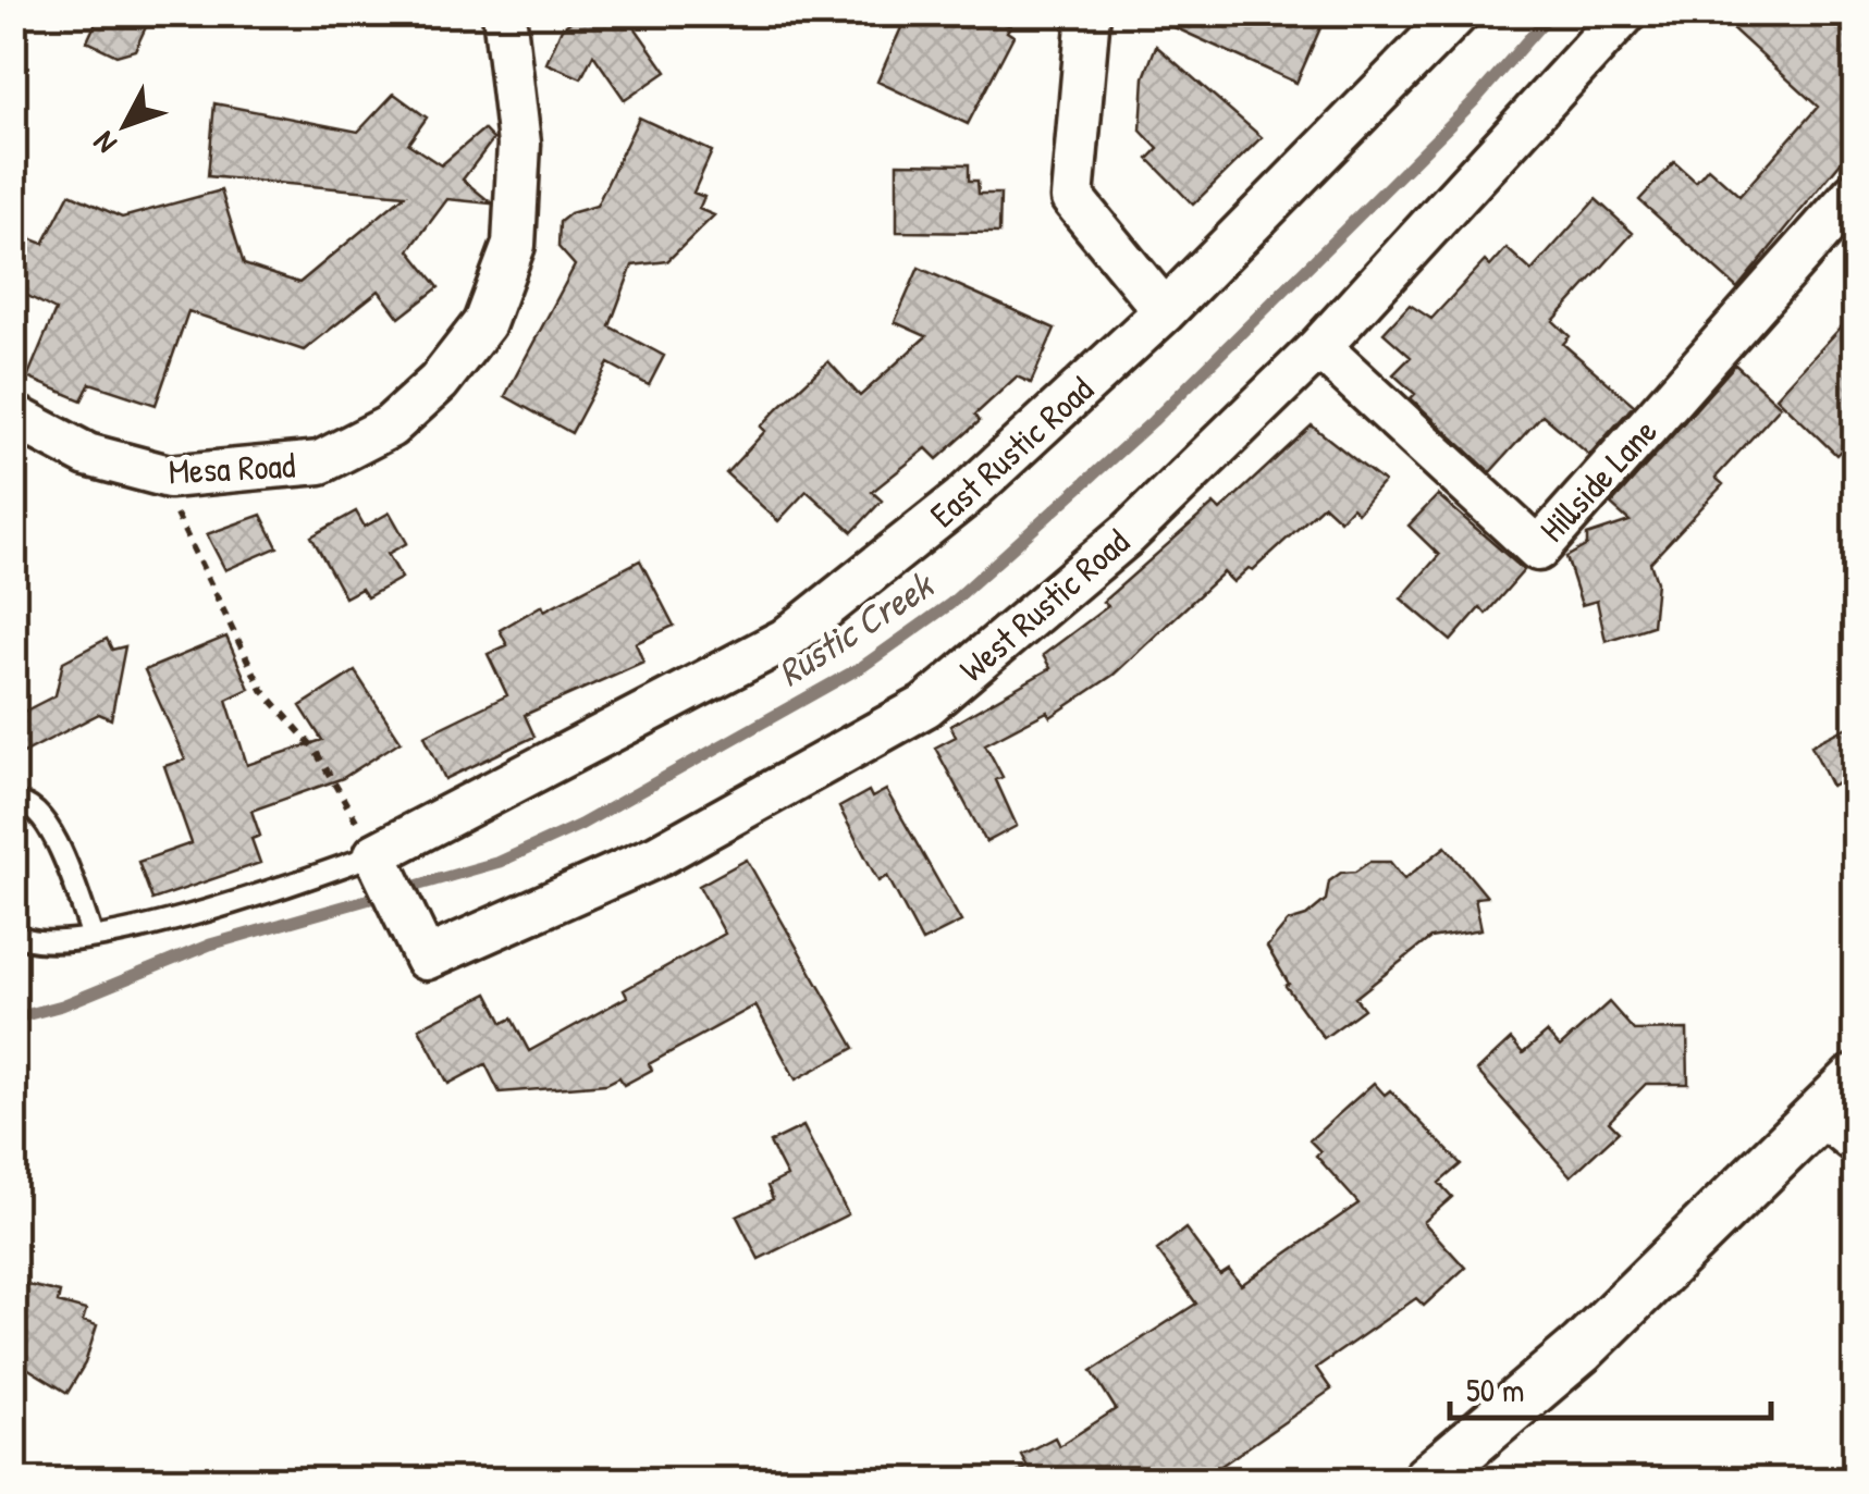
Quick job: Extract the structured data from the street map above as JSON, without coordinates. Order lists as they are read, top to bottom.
{
  "streets": {
    "street": [
      "East Rustic Road",
      "Mesa Road",
      "Hillside Lane",
      "West Rustic Road"
    ]
  },
  "crossings": [
    ["East Rustic Road", "West Rustic Road"],
    ["Hillside Lane", "West Rustic Road"]
  ],
  "water": ["Rustic Creek"],
  "scale_bar": "50 m",
  "north": "bottom left"
}
